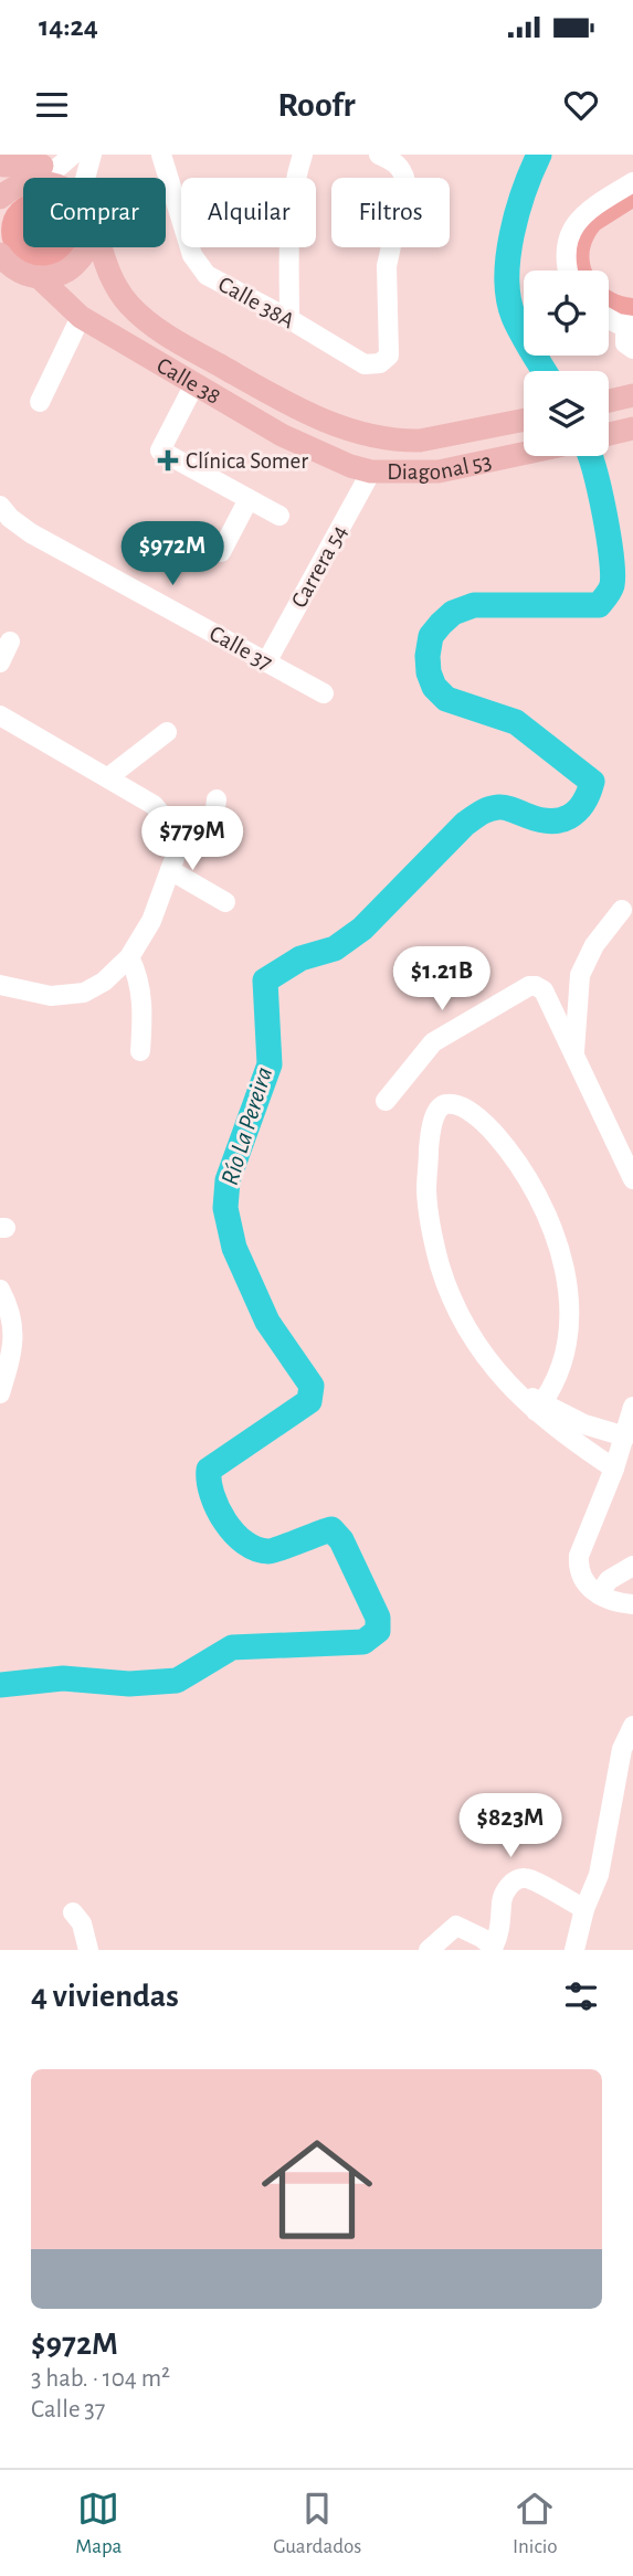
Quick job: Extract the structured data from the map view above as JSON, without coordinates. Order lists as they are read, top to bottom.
{
  "streets": {
    "main road": ["Calle 38", "Diagonal 53"],
    "street": ["Calle 38A", "Carrera 54", "Calle 37"]
  },
  "crossings": [
    ["Calle 38", "Diagonal 53"],
    ["Calle 38", "Carrera 54"],
    ["Diagonal 53", "Carrera 54"],
    ["Carrera 54", "Calle 37"]
  ],
  "water": ["Río La Pereira"],
  "places": {
    "health": ["Clínica Somer"]
  },
  "page": {
    "status": "14:24",
    "header": "Roofr",
    "chip": ["Comprar", "Alquilar", "Filtros"],
    "price": [
      "$972M",
      "$779M",
      "$1.21B",
      "$823M"
    ],
    "heading": "4 viviendas",
    "list": [
      {
        "name": "$972M",
        "note": "3 hab. · 104 m² · Calle 37"
      }
    ],
    "tabs": ["Mapa", "Guardados", "Inicio"]
  }
}
